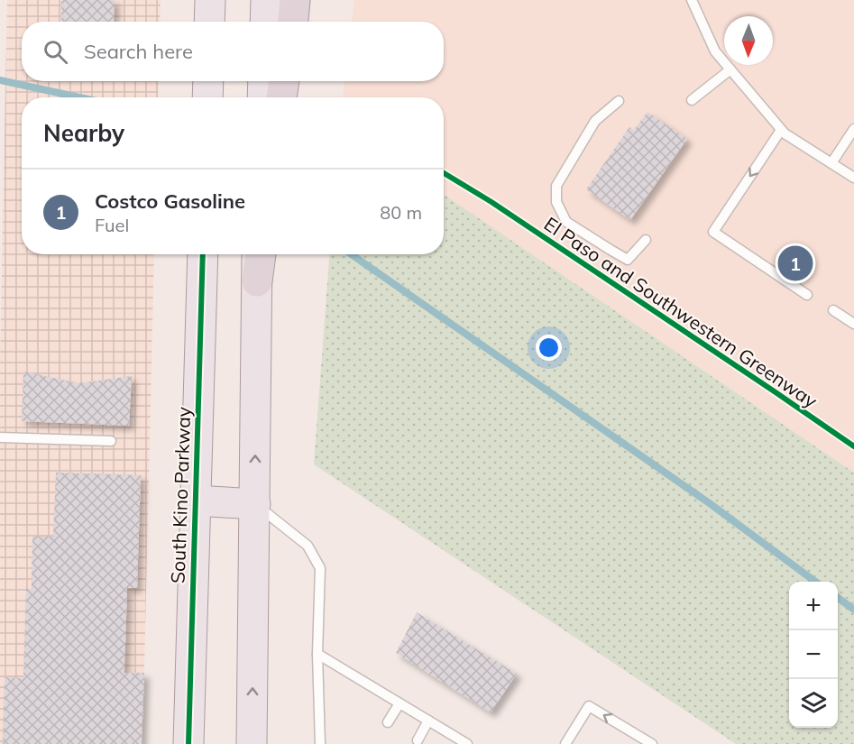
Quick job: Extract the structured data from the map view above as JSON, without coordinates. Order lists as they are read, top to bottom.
{
  "streets": {
    "main road": ["South Kino Parkway"],
    "cycle path": ["El Paso and Southwestern Greenway"]
  },
  "north": "bottom",
  "page": {
    "search": "Search here",
    "heading": "Nearby",
    "list": [
      {
        "mark": "1",
        "name": "Costco Gasoline",
        "note": "Fuel",
        "value": "80 m"
      }
    ],
    "pins": "1",
    "map_buttons": ["+", "−"]
  }
}
